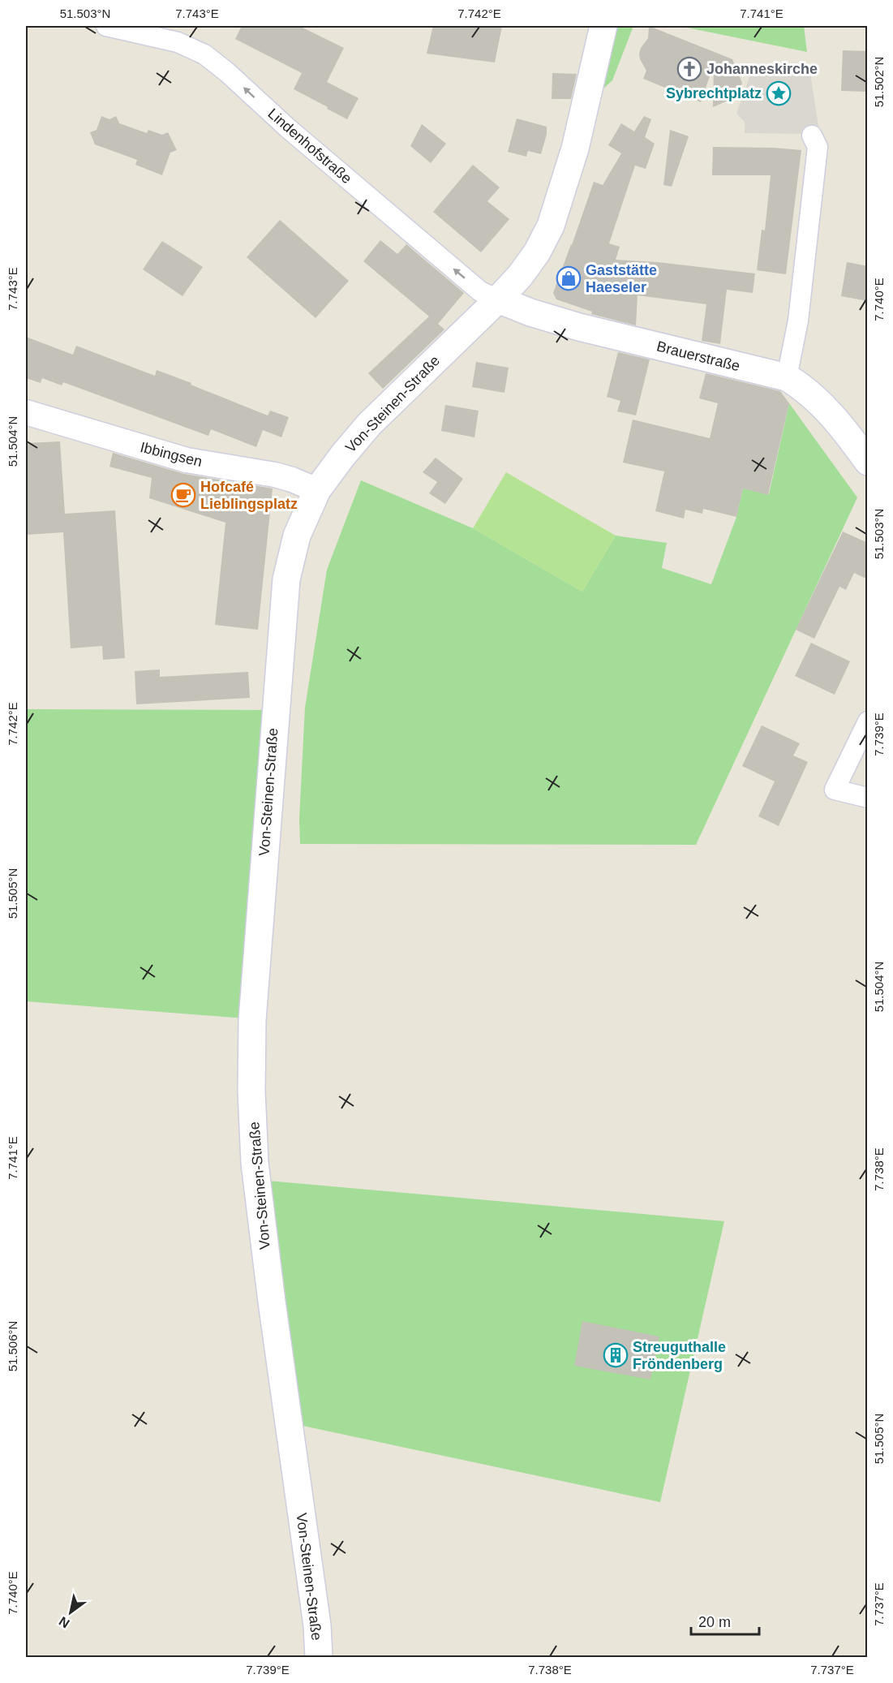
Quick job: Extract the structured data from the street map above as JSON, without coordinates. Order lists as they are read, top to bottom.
{
  "streets": {
    "main road": ["Brauerstraße", "Von-Steinen-Straße"],
    "street": ["Lindenhofstraße", "Ibbingsen"]
  },
  "crossings": [
    ["Lindenhofstraße", "Brauerstraße"],
    ["Lindenhofstraße", "Von-Steinen-Straße"],
    ["Brauerstraße", "Von-Steinen-Straße"],
    ["Von-Steinen-Straße", "Ibbingsen"]
  ],
  "one_way": ["Lindenhofstraße"],
  "places": {
    "church": ["Johanneskirche"],
    "place": ["Sybrechtplatz"],
    "shop": ["Gaststätte Haeseler"],
    "cafe": ["Hofcafé Lieblingsplatz"],
    "building": ["Streuguthalle Fröndenberg"]
  },
  "scale_bar": "20 m",
  "north": "bottom left",
  "coordinates": [
    "51.503°N",
    "7.743°E",
    "7.742°E",
    "7.741°E",
    "51.502°N",
    "7.740°E",
    "51.504°N",
    "7.739°E",
    "51.505°N",
    "7.738°E",
    "51.506°N",
    "7.737°E"
  ]
}
